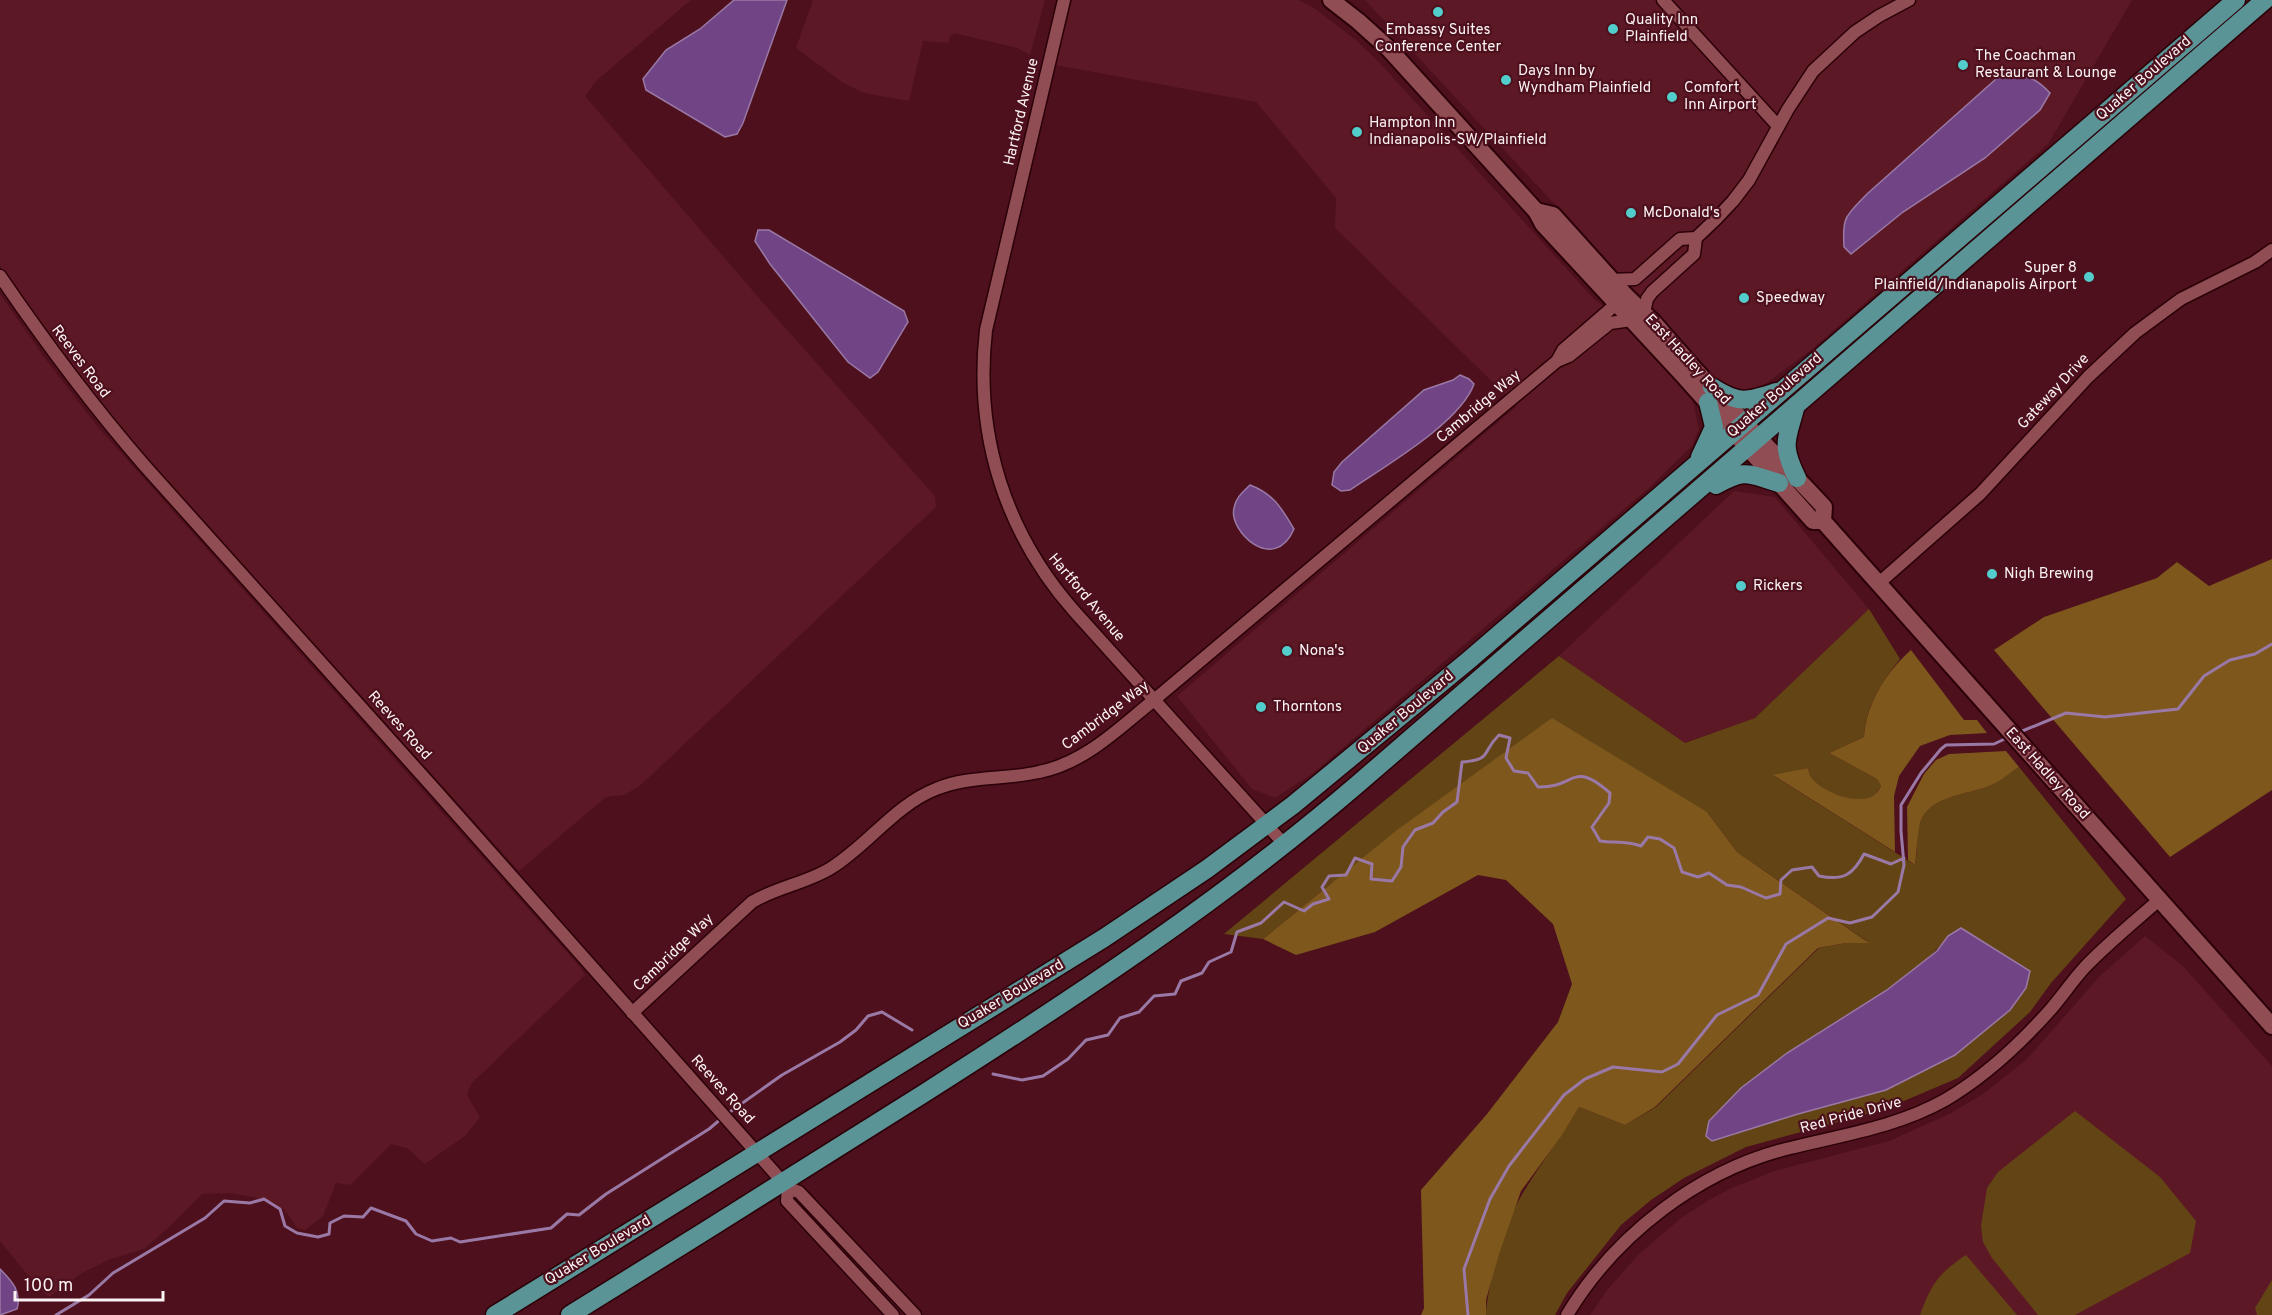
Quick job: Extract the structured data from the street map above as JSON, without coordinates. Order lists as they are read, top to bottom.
{
  "streets": {
    "main road": ["Quaker Boulevard"],
    "street": [
      "Hartford Avenue",
      "East Hadley Road",
      "Reeves Road",
      "Gateway Drive",
      "Cambridge Way",
      "Red Pride Drive"
    ]
  },
  "crossings": [
    ["Quaker Boulevard", "Hartford Avenue"],
    ["Quaker Boulevard", "East Hadley Road"],
    ["Quaker Boulevard", "Reeves Road"],
    ["Hartford Avenue", "Cambridge Way"],
    ["East Hadley Road", "Gateway Drive"],
    ["East Hadley Road", "Cambridge Way"],
    ["East Hadley Road", "Red Pride Drive"],
    ["Reeves Road", "Cambridge Way"]
  ],
  "places": [
    "Embassy Suites Conference Center",
    "Quality Inn Plainfield",
    "The Coachman Restaurant & Lounge",
    "Days Inn by Wyndham Plainfield",
    "Comfort Inn Airport",
    "Hampton Inn Indianapolis-SW/Plainfield",
    "McDonald's",
    "Super 8 Plainfield/Indianapolis Airport",
    "Speedway",
    "Nigh Brewing",
    "Rickers",
    "Nona's",
    "Thorntons"
  ],
  "scale_bar": "100 m"
}
